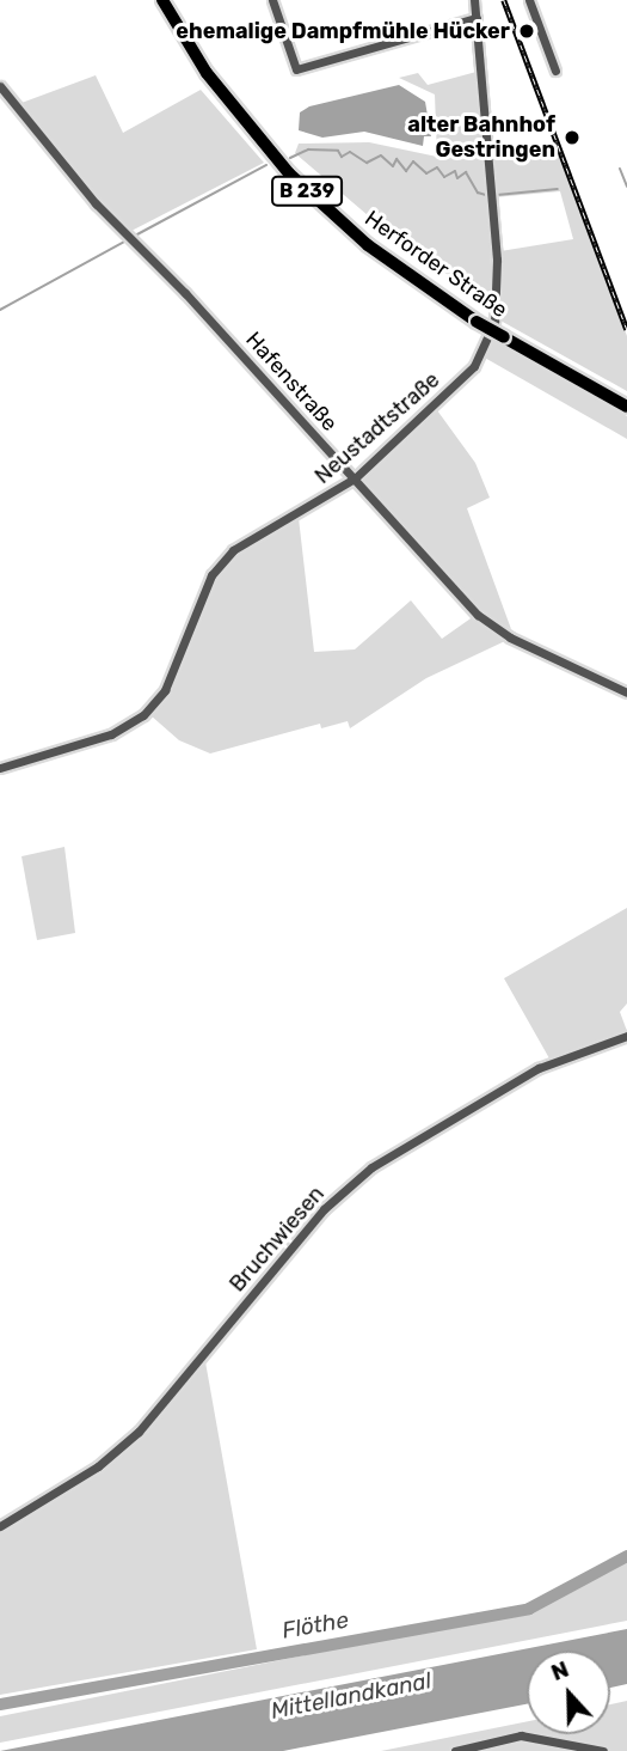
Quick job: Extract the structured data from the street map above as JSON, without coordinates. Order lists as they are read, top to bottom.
{
  "streets": {
    "main road": ["B 239", "Herforder Straße"],
    "street": ["Hafenstraße", "Neustadtstraße", "Bruchwiesen"]
  },
  "crossings": [
    ["Hafenstraße", "Neustadtstraße"]
  ],
  "water": ["Flöthe", "Mittellandkanal"],
  "places": ["ehemalige Dampfmühle Hücker", "alter Bahnhof Gestringen"],
  "north": "top"
}
